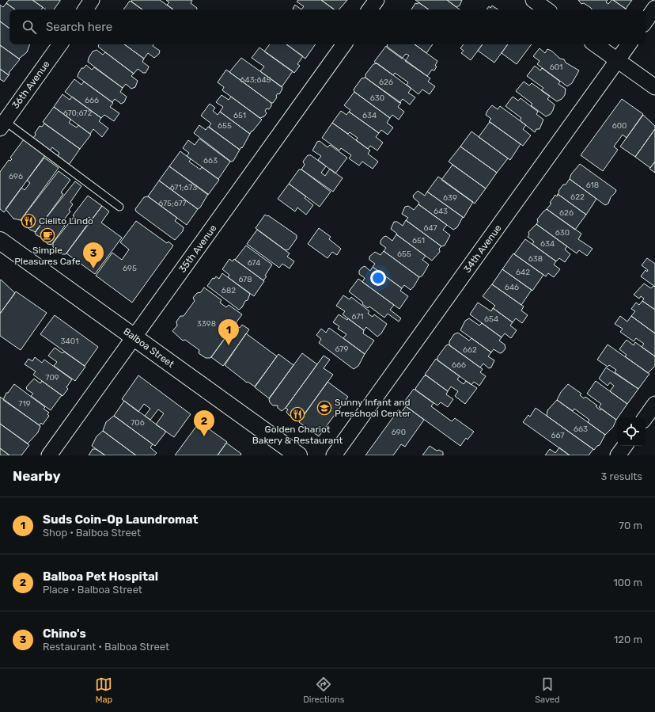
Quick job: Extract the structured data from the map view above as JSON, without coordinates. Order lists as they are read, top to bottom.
{
  "streets": {
    "street": [
      "36th Avenue",
      "35th Avenue",
      "34th Avenue",
      "Balboa Street"
    ]
  },
  "crossings": [
    ["35th Avenue", "Balboa Street"]
  ],
  "places": {
    "restaurant": ["Cielito Lindo", "Golden Chariot Bakery & Restaurant"],
    "cafe": ["Simple Pleasures Cafe"],
    "school or university": ["Sunny Infant and Preschool Center"]
  },
  "house_numbers": [
    "601",
    "643;645",
    "626",
    "630",
    "666",
    "670;672",
    "651",
    "634",
    "655",
    "600",
    "663",
    "696",
    "618",
    "671;673",
    "622",
    "639",
    "675;677",
    "643",
    "626",
    "647",
    "630",
    "651",
    "634",
    "655",
    "638",
    "674",
    "695",
    "642",
    "678",
    "646",
    "682",
    "671",
    "654",
    "3398",
    "3401",
    "679",
    "662",
    "666",
    "709",
    "719",
    "706",
    "663",
    "690",
    "667"
  ],
  "page": {
    "search": "Search here",
    "pins": ["3", "1", "2"],
    "heading": ["Nearby", "3 results"],
    "list": [
      {
        "mark": "1",
        "name": "Suds Coin-Op Laundromat",
        "note": "Shop · Balboa Street",
        "value": "70 m"
      },
      {
        "mark": "2",
        "name": "Balboa Pet Hospital",
        "note": "Place · Balboa Street",
        "value": "100 m"
      },
      {
        "mark": "3",
        "name": "Chino's",
        "note": "Restaurant · Balboa Street",
        "value": "120 m"
      }
    ],
    "nav": ["Map", "Directions", "Saved"]
  }
}
